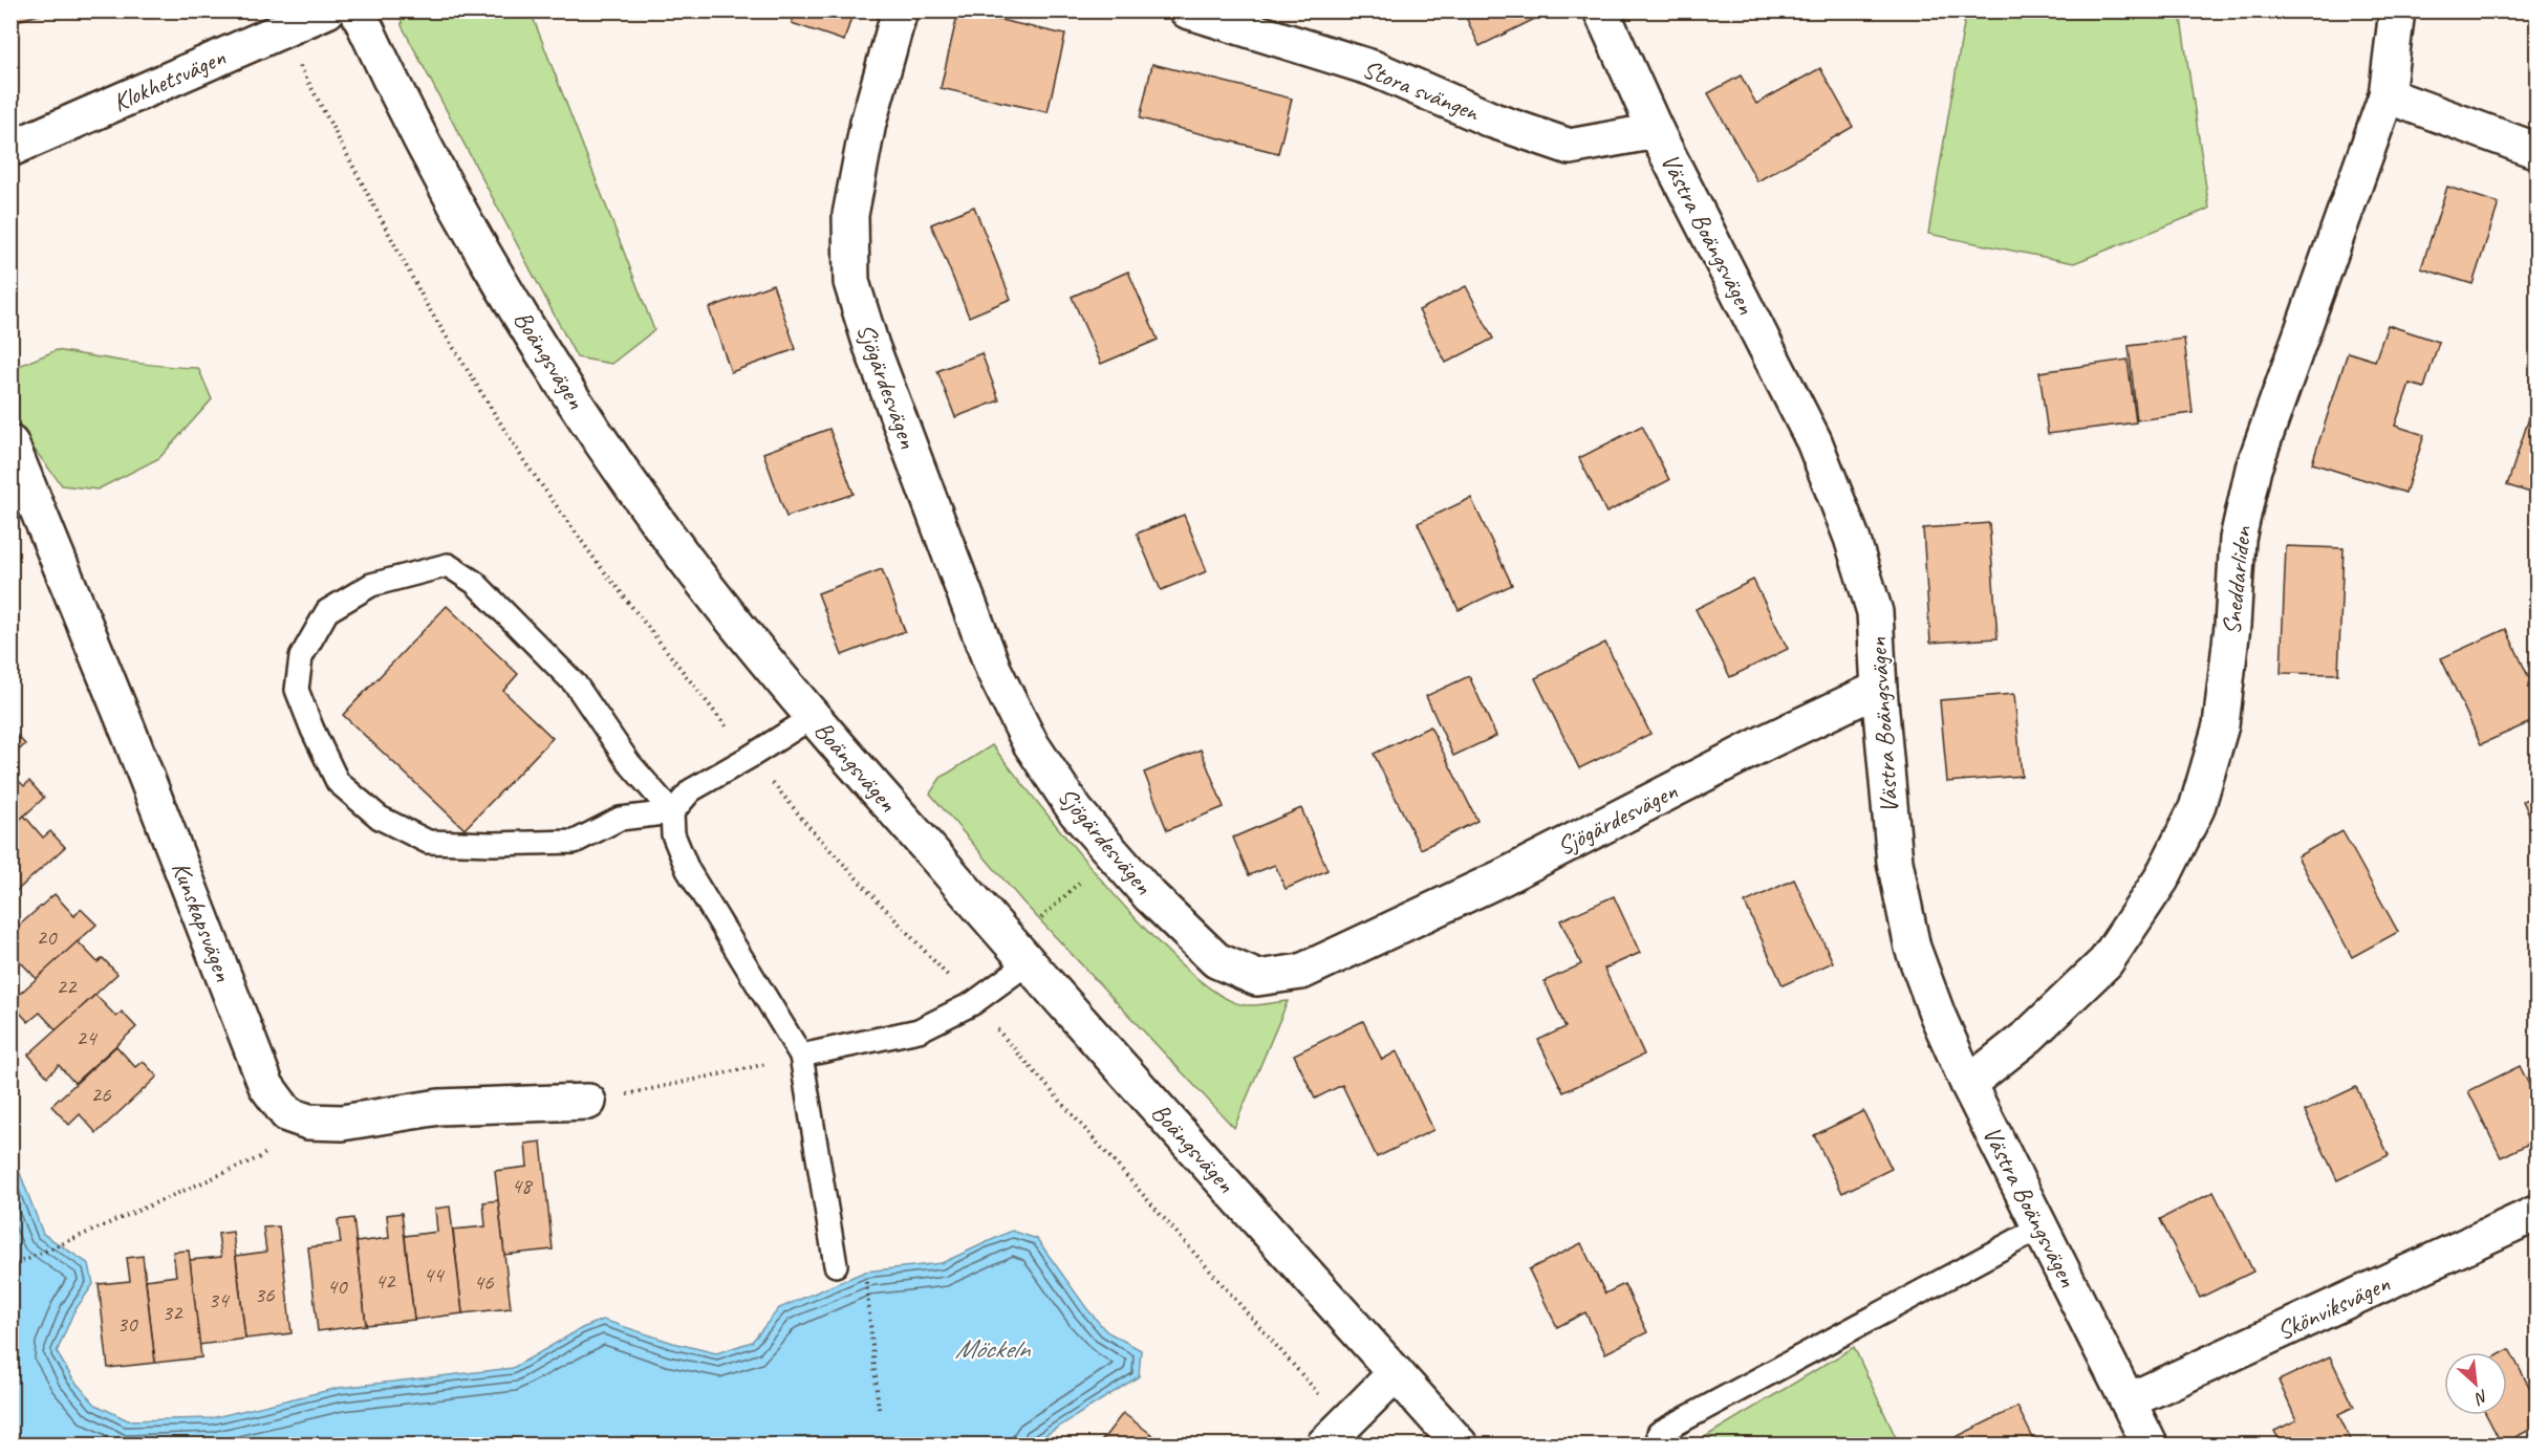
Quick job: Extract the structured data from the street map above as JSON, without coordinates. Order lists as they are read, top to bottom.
{
  "streets": {
    "street": [
      "Klokhetsvägen",
      "Stora svängen",
      "Västra Boängsvägen",
      "Boängsvägen",
      "Sjögärdesvägen",
      "Sneddarliden",
      "Kunskapsvägen",
      "Skönviksvägen"
    ]
  },
  "crossings": [
    ["Stora svängen", "Västra Boängsvägen"],
    ["Västra Boängsvägen", "Sjögärdesvägen"],
    ["Västra Boängsvägen", "Sneddarliden"],
    ["Västra Boängsvägen", "Skönviksvägen"]
  ],
  "water": ["Möckeln"],
  "house_numbers": [
    "20",
    "22",
    "24",
    "26",
    "48",
    "44",
    "42",
    "46",
    "40",
    "36",
    "34",
    "32",
    "30"
  ],
  "north": "bottom right"
}
